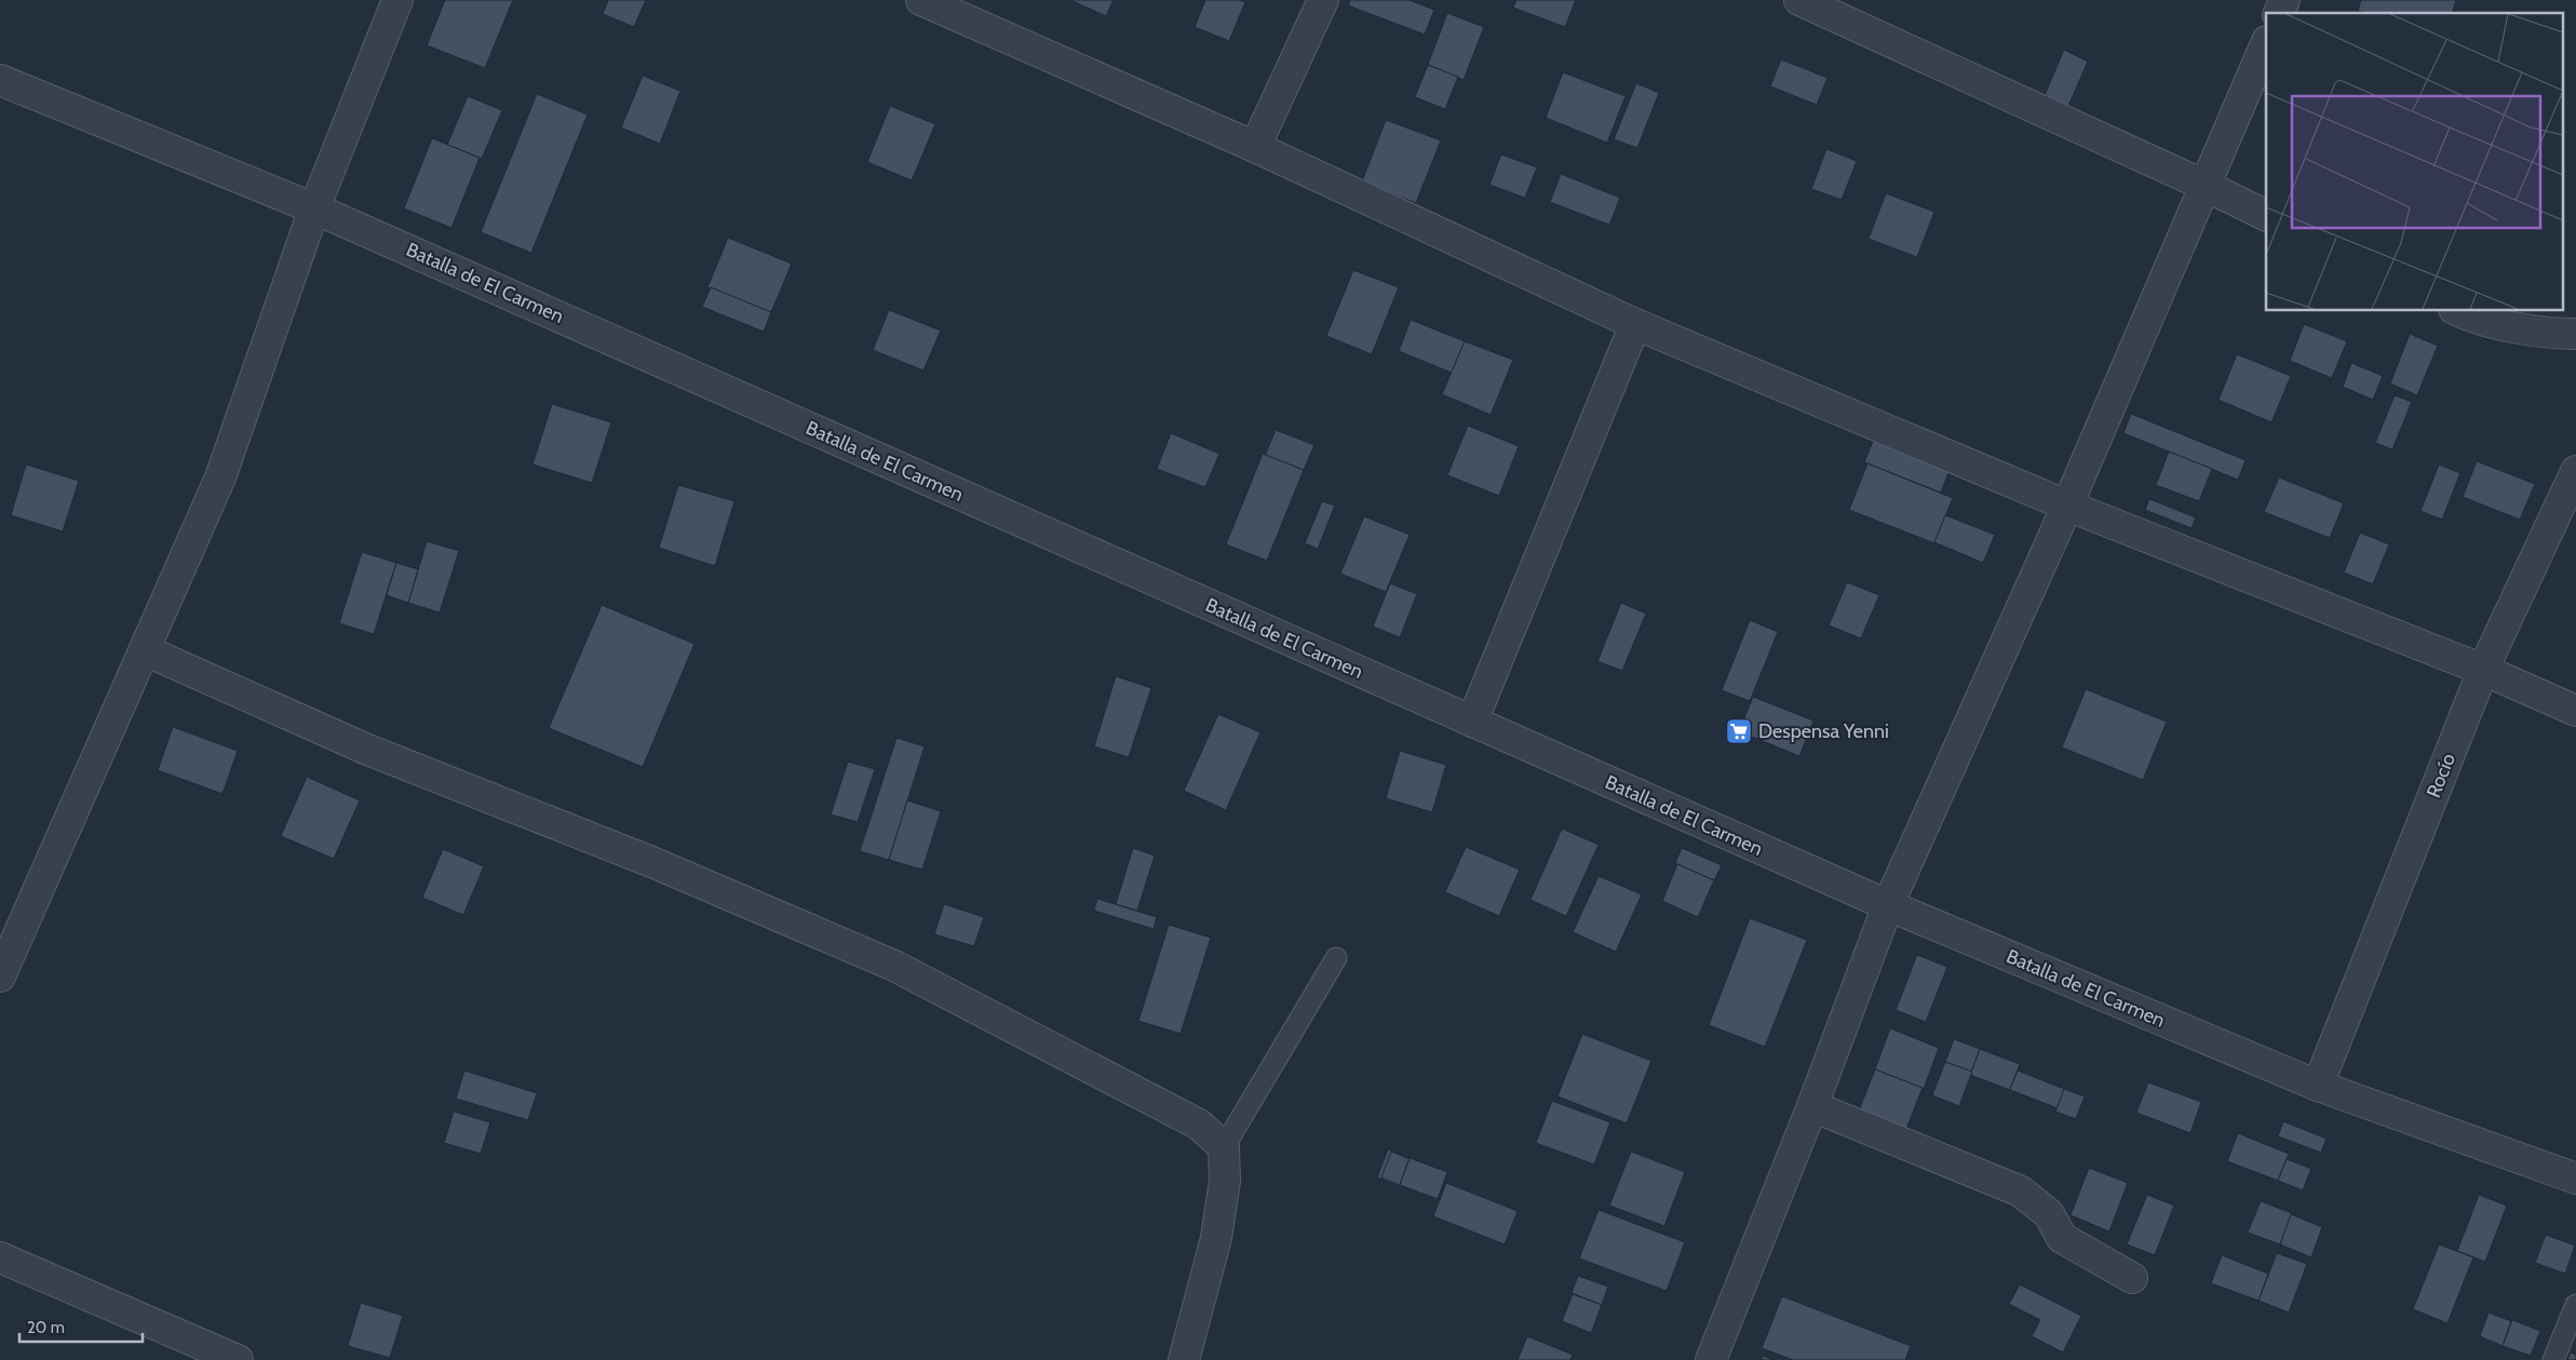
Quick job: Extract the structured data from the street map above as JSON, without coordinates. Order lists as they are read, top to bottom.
{
  "streets": {
    "street": ["Batalla de El Carmen", "Rocío"]
  },
  "crossings": [
    ["Batalla de El Carmen", "Rocío"]
  ],
  "places": {
    "supermarket": ["Despensa Yenni"]
  },
  "scale_bar": "20 m"
}
